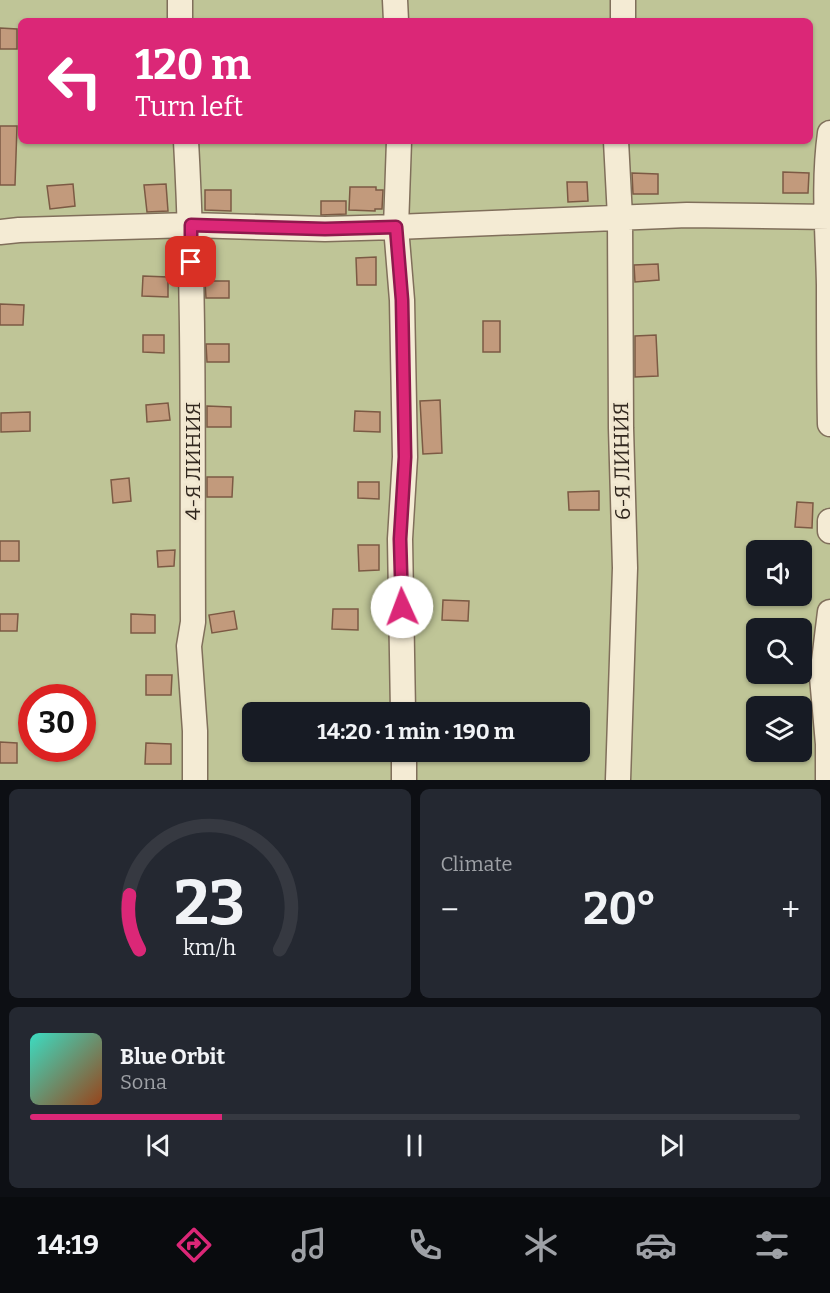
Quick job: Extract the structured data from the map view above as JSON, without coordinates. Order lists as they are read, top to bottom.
{
  "streets": {
    "street": ["4-Я ЛИНИЯ", "6-Я ЛИНИЯ"]
  },
  "page": {
    "turn": ["120 m", "Turn left"],
    "limit": "30",
    "trip": "14:20 · 1 min · 190 m",
    "tile": "Climate",
    "heat": ["−", "20°", "+"],
    "song": ["Blue Orbit", "Sona"],
    "tabs": "14:19",
    "gauge": ["23", "km/h"]
  }
}
